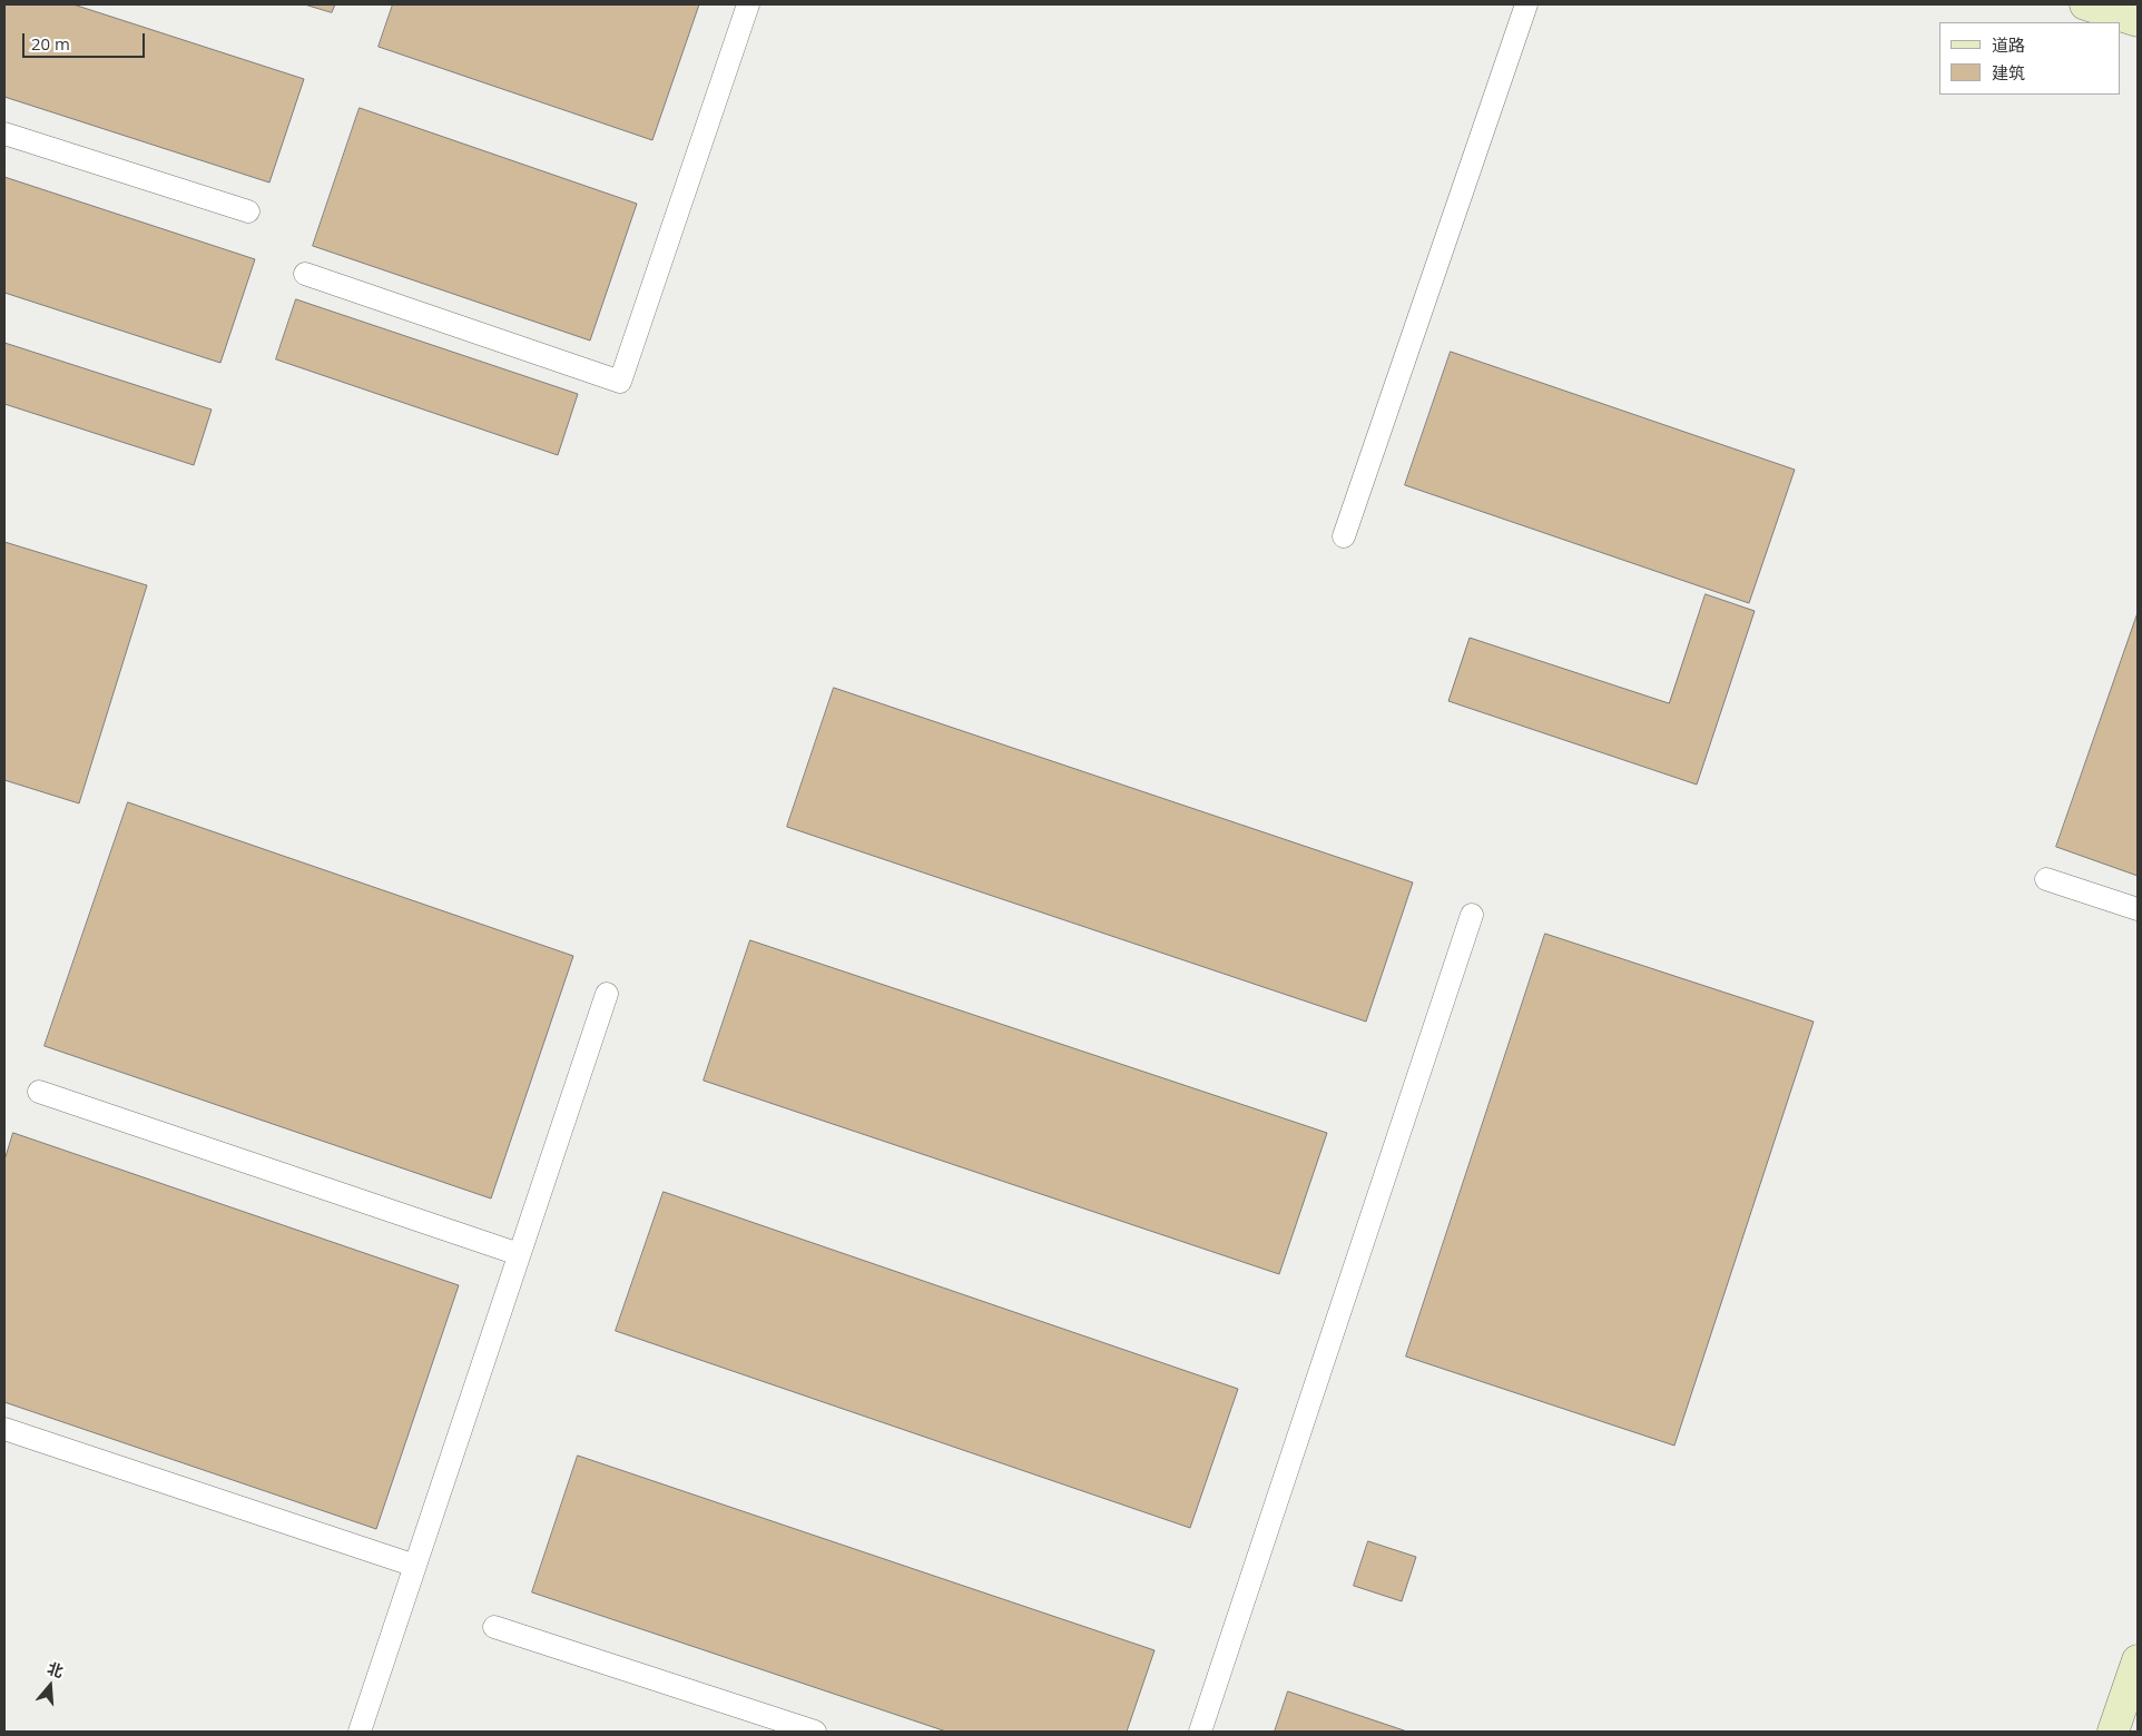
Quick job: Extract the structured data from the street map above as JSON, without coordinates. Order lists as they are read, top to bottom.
{
  "legend": ["道路", "建筑"],
  "scale_bar": "20 m",
  "north": "top"
}
